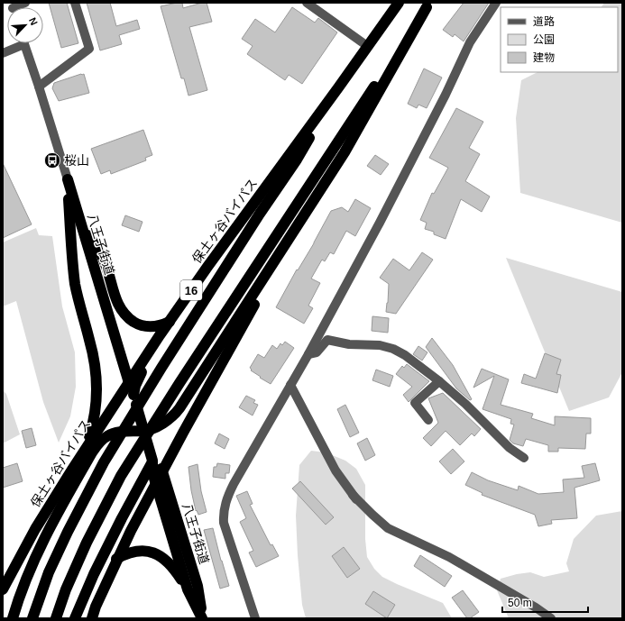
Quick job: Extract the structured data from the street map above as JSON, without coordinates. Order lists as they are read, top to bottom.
{
  "streets": {
    "highway": ["保土ヶ谷バイパス", "八王子街道", "16"]
  },
  "crossings": [
    ["八王子街道", "16"]
  ],
  "places": {
    "bus stop": ["桜山"]
  },
  "legend": ["道路", "公園", "建物"],
  "scale_bar": "50 m",
  "north": "top right"
}
